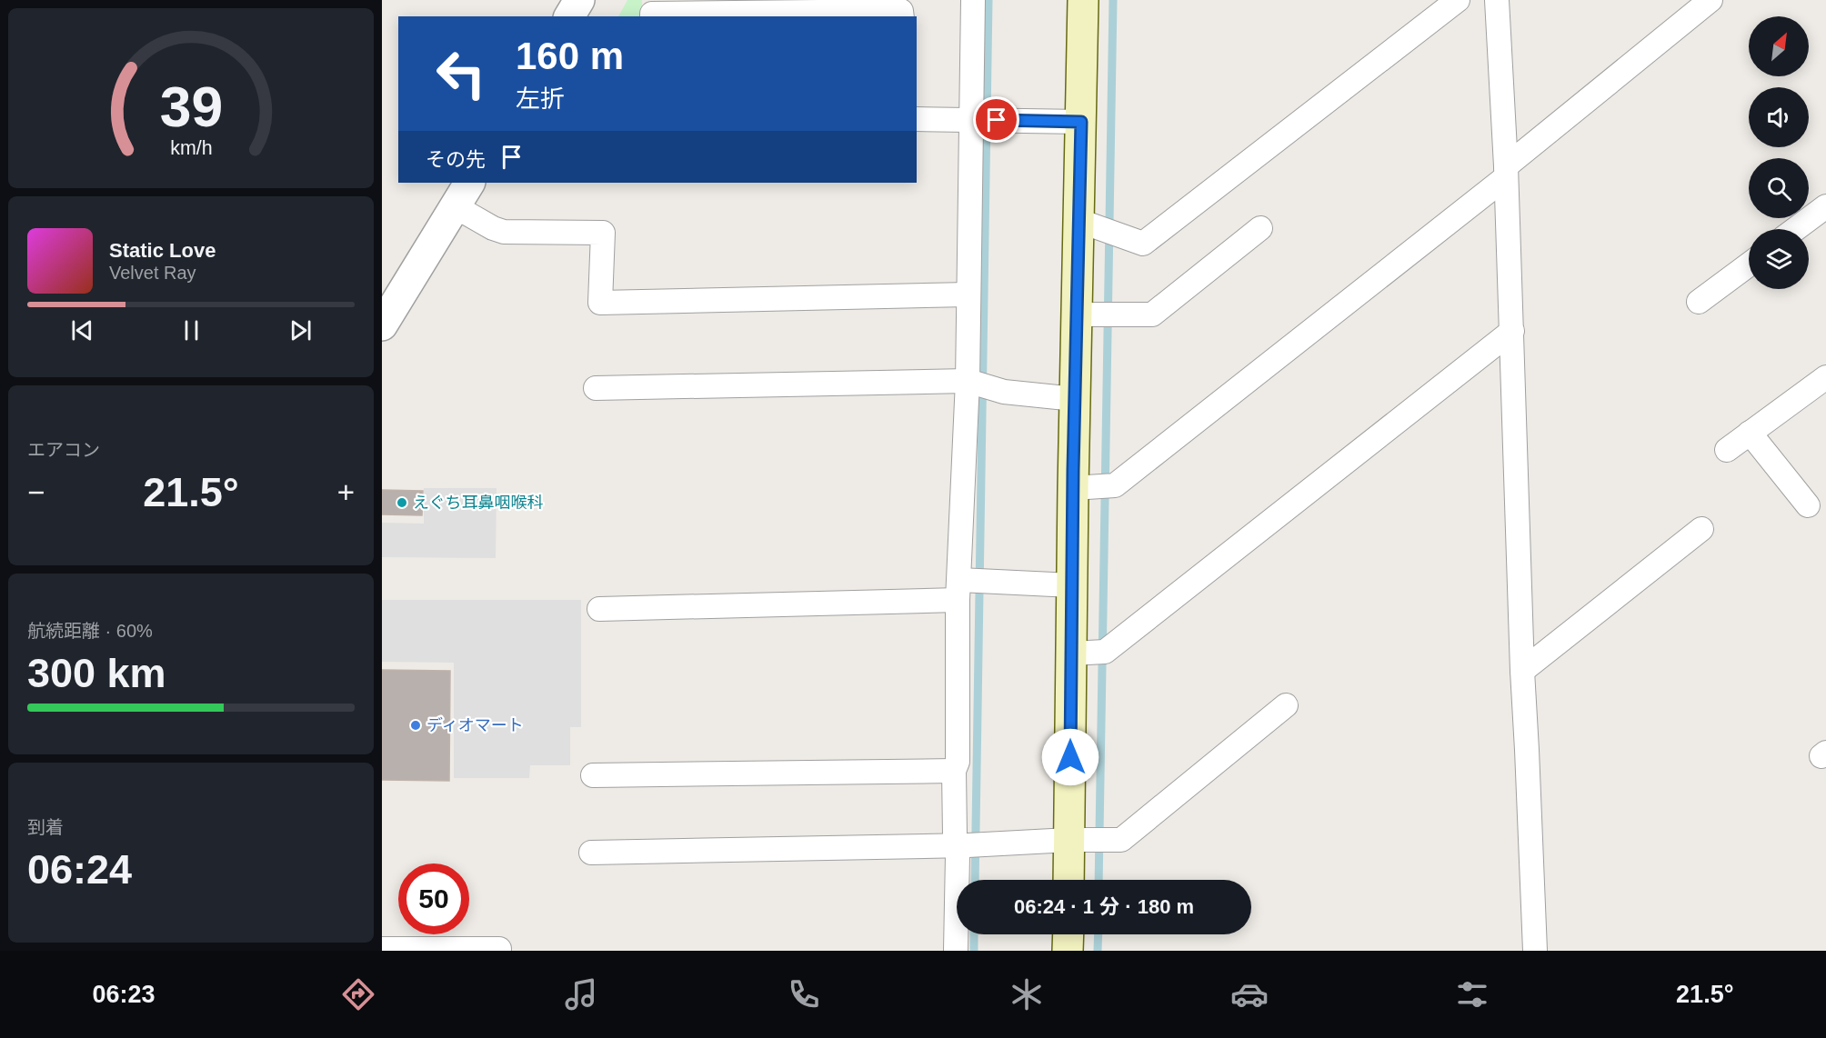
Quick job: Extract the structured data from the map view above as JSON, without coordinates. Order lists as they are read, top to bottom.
{
  "places": ["えぐち耳鼻咽喉科", "ディオマート"],
  "north": "top right",
  "page": {
    "turn": ["160 m", "左折"],
    "then": "その先",
    "song": ["Static Love", "Velvet Ray"],
    "tile": [
      "エアコン",
      ["航続距離 · 60%", "300 km"],
      ["到着", "06:24"]
    ],
    "heat": ["−", "21.5°", "+"],
    "limit": "50",
    "trip": "06:24 · 1 分 · 180 m",
    "tabs": ["06:23", "21.5°"],
    "gauge": ["39", "km/h"]
  }
}
